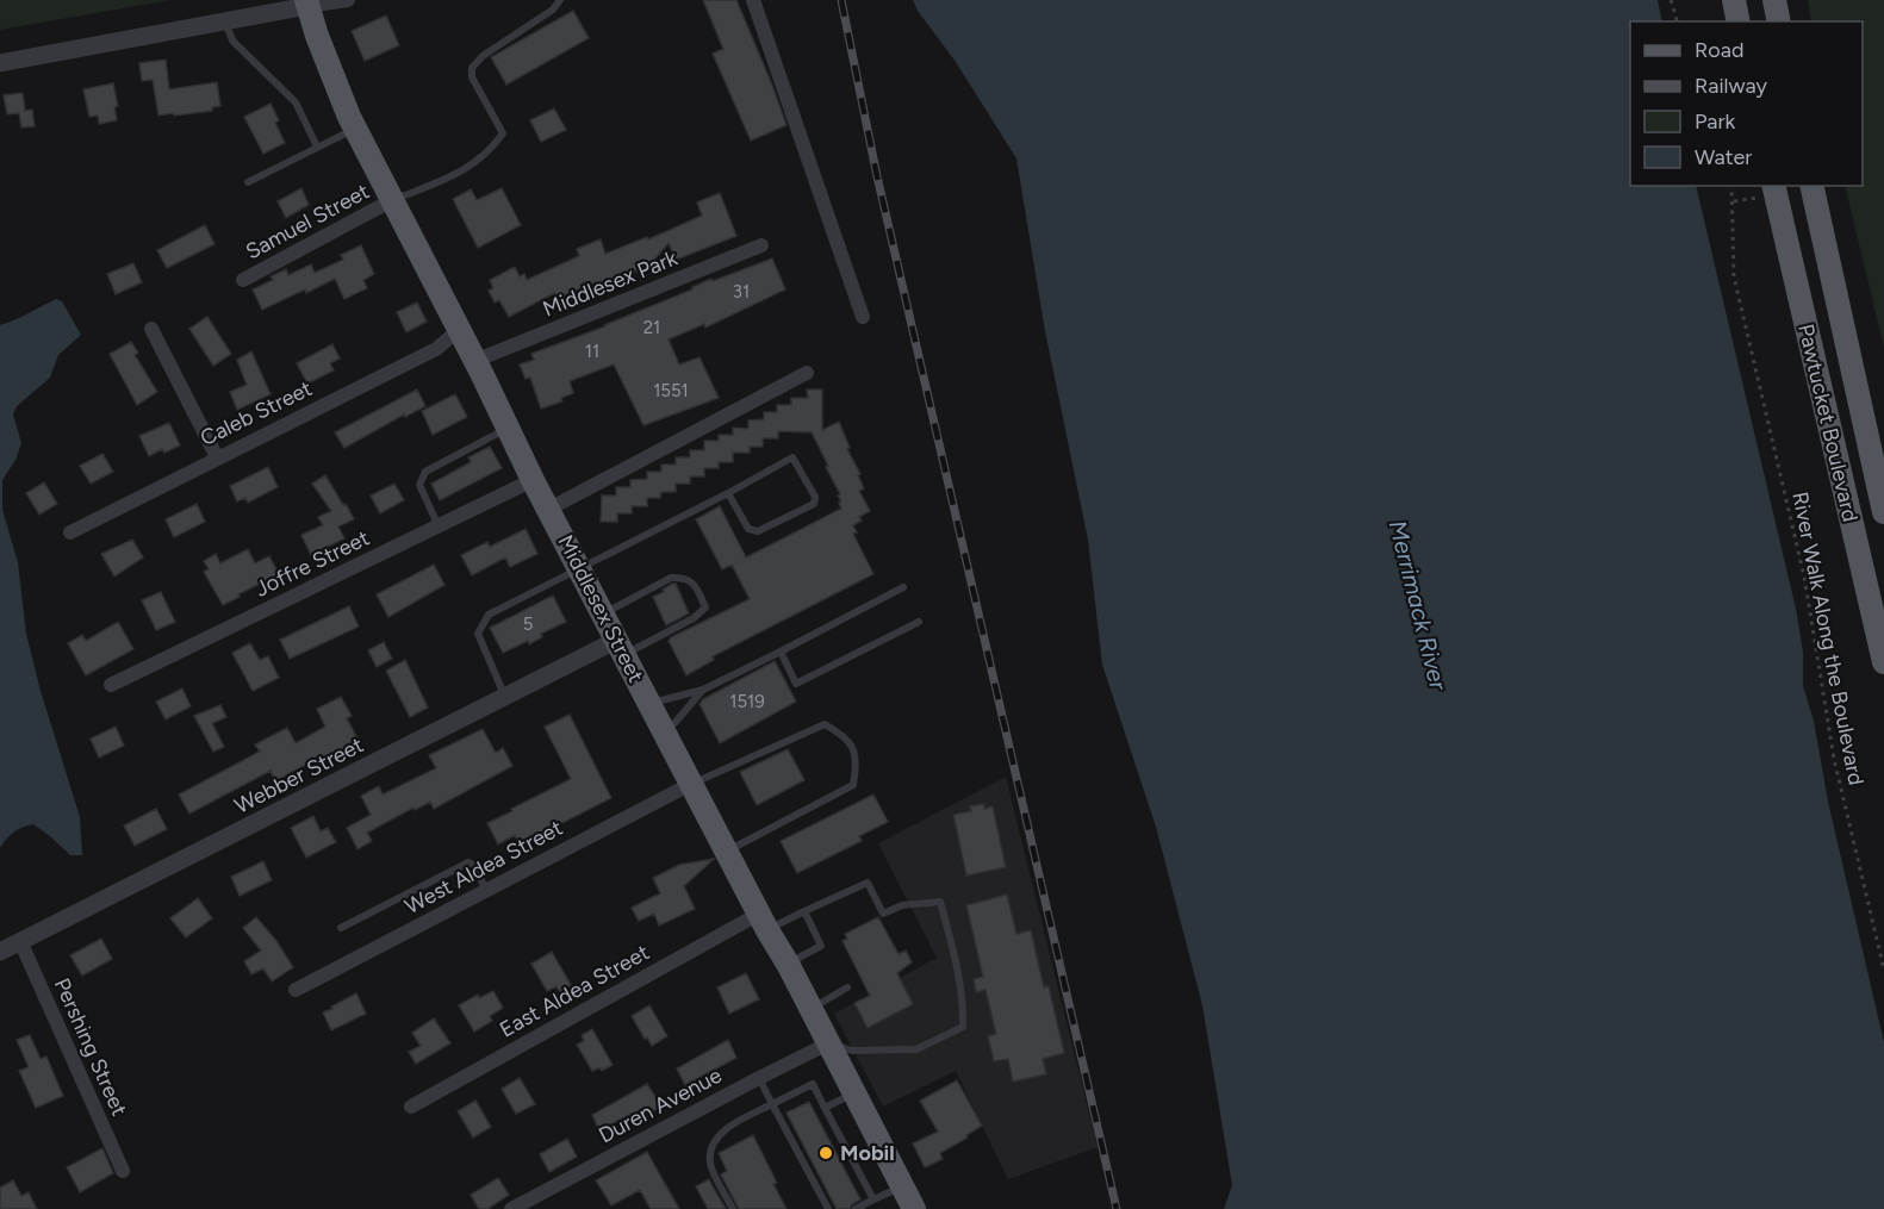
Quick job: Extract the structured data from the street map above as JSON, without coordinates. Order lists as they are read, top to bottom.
{
  "streets": {
    "main road": ["Pawtucket Boulevard", "Middlesex Street"],
    "street": [
      "Samuel Street",
      "Middlesex Park",
      "Caleb Street",
      "Joffre Street",
      "Webber Street",
      "West Aldea Street",
      "East Aldea Street",
      "Pershing Street",
      "Duren Avenue"
    ],
    "path": ["River Walk Along the Boulevard"]
  },
  "crossings": [
    ["Samuel Street", "Middlesex Street"],
    ["Middlesex Park", "Middlesex Street"],
    ["Caleb Street", "Middlesex Street"],
    ["Joffre Street", "Middlesex Street"],
    ["Middlesex Street", "Webber Street"],
    ["Middlesex Street", "West Aldea Street"],
    ["Middlesex Street", "East Aldea Street"],
    ["Middlesex Street", "Duren Avenue"],
    ["Webber Street", "Pershing Street"]
  ],
  "water": ["Merrimack River"],
  "places": ["Mobil"],
  "house_numbers": [
    "31",
    "21",
    "11",
    "1551",
    "5",
    "1519"
  ],
  "legend": [
    "Road",
    "Railway",
    "Park",
    "Water"
  ]
}
